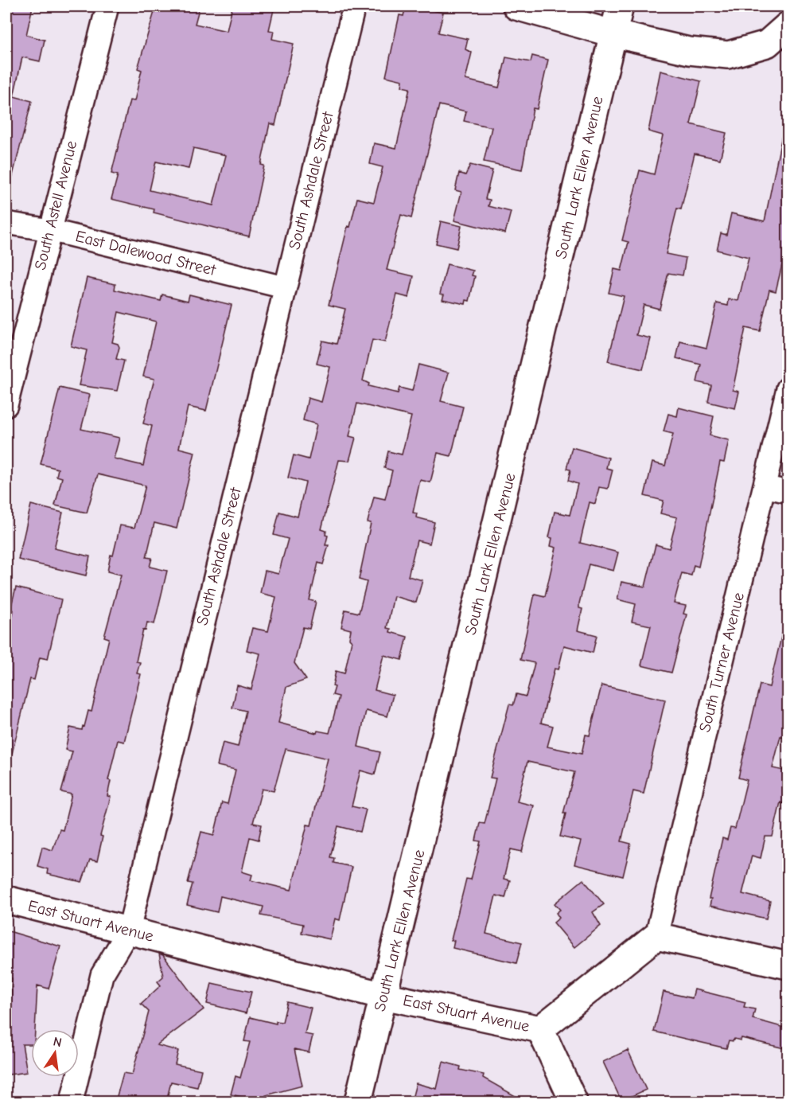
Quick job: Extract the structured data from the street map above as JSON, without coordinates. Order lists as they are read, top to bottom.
{
  "streets": {
    "street": [
      "South Lark Ellen Avenue",
      "South Ashdale Street",
      "South Astell Avenue",
      "East Dalewood Street",
      "South Turner Avenue",
      "East Stuart Avenue"
    ]
  },
  "crossings": [
    ["South Lark Ellen Avenue", "East Stuart Avenue"],
    ["South Ashdale Street", "East Dalewood Street"],
    ["South Ashdale Street", "East Stuart Avenue"],
    ["South Astell Avenue", "East Dalewood Street"],
    ["South Turner Avenue", "East Stuart Avenue"]
  ],
  "north": "top"
}
